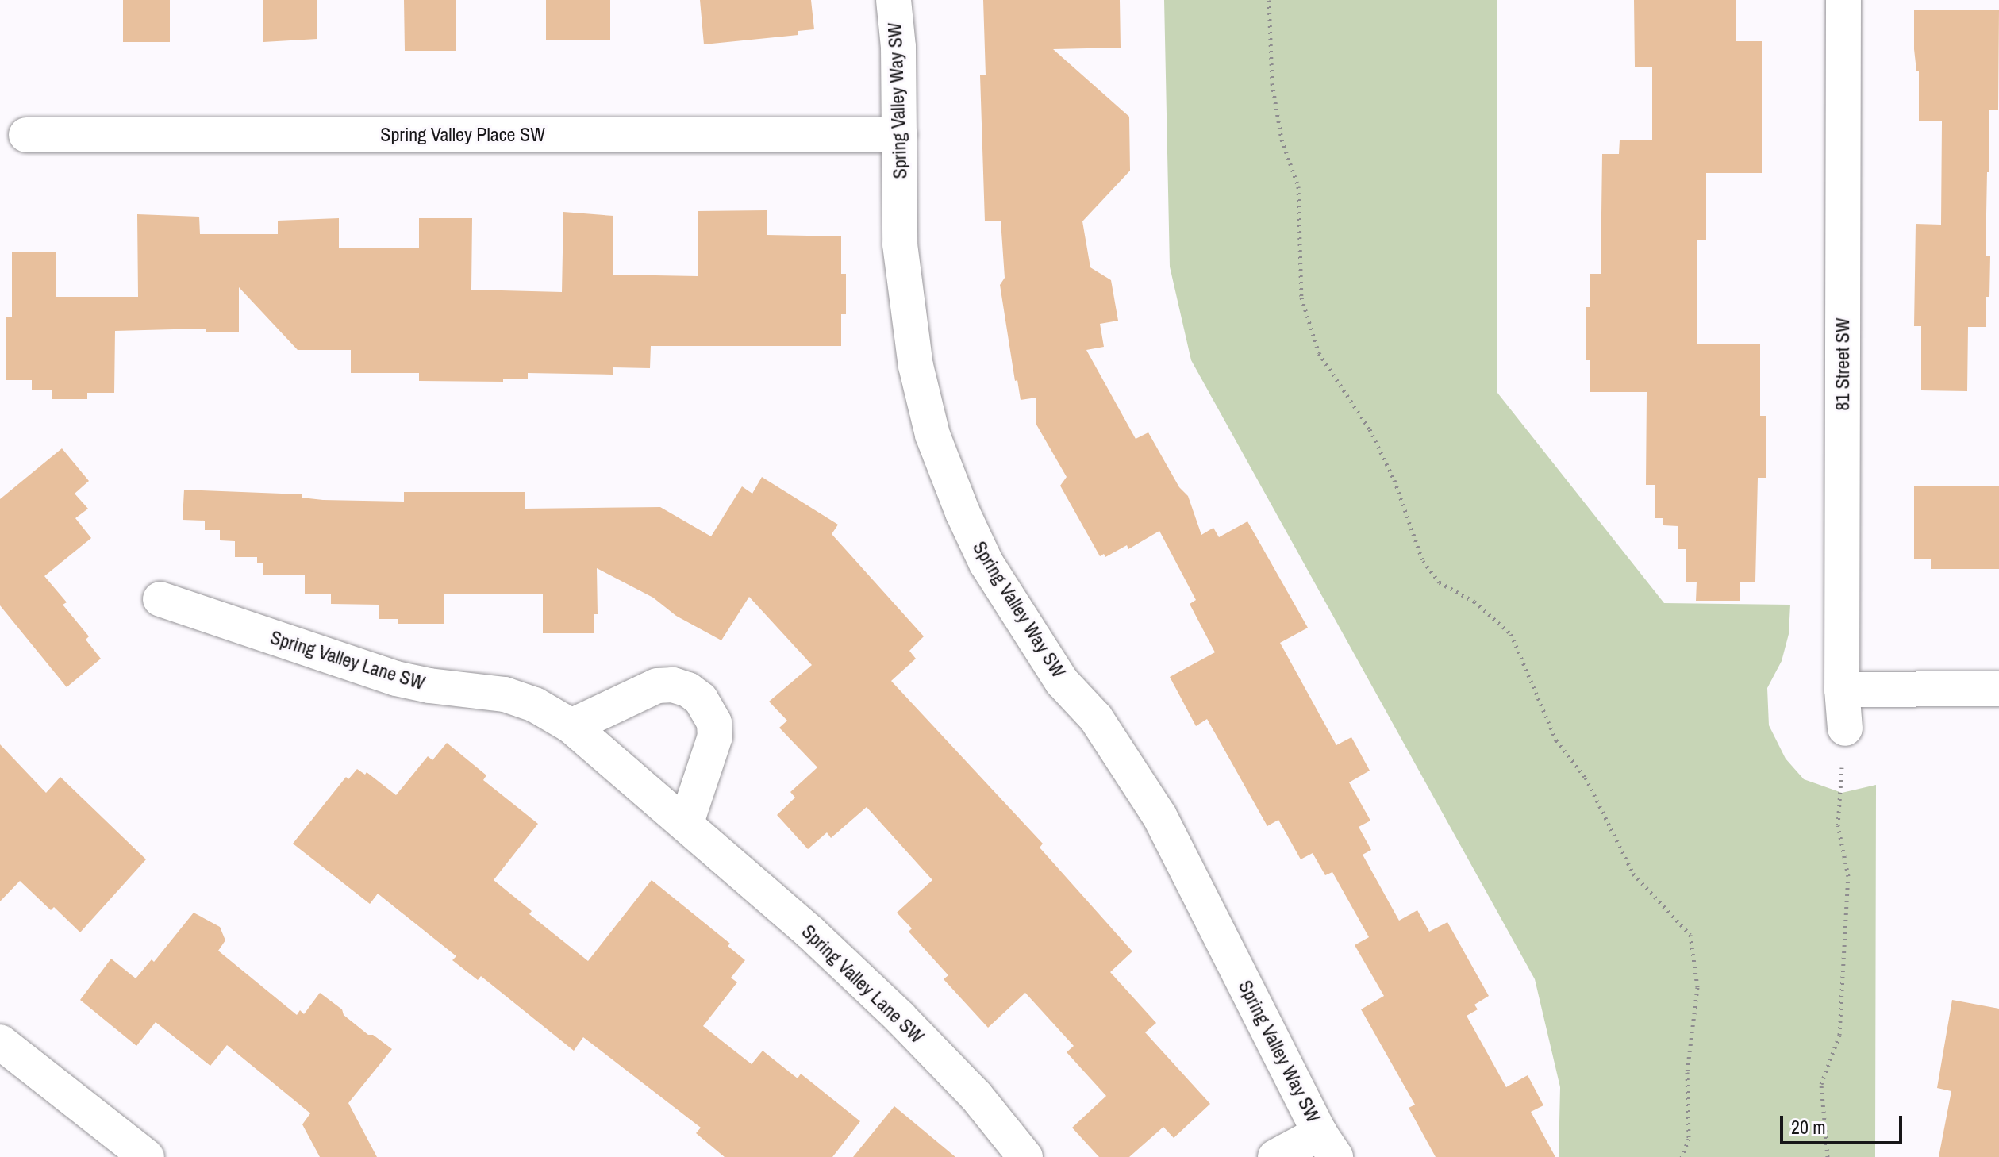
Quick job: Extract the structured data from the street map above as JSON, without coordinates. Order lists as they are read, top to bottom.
{
  "streets": {
    "street": [
      "Spring Valley Way SW",
      "Spring Valley Place SW",
      "81 Street SW",
      "Spring Valley Lane SW"
    ]
  },
  "crossings": [
    ["Spring Valley Way SW", "Spring Valley Place SW"]
  ],
  "scale_bar": "20 m"
}
